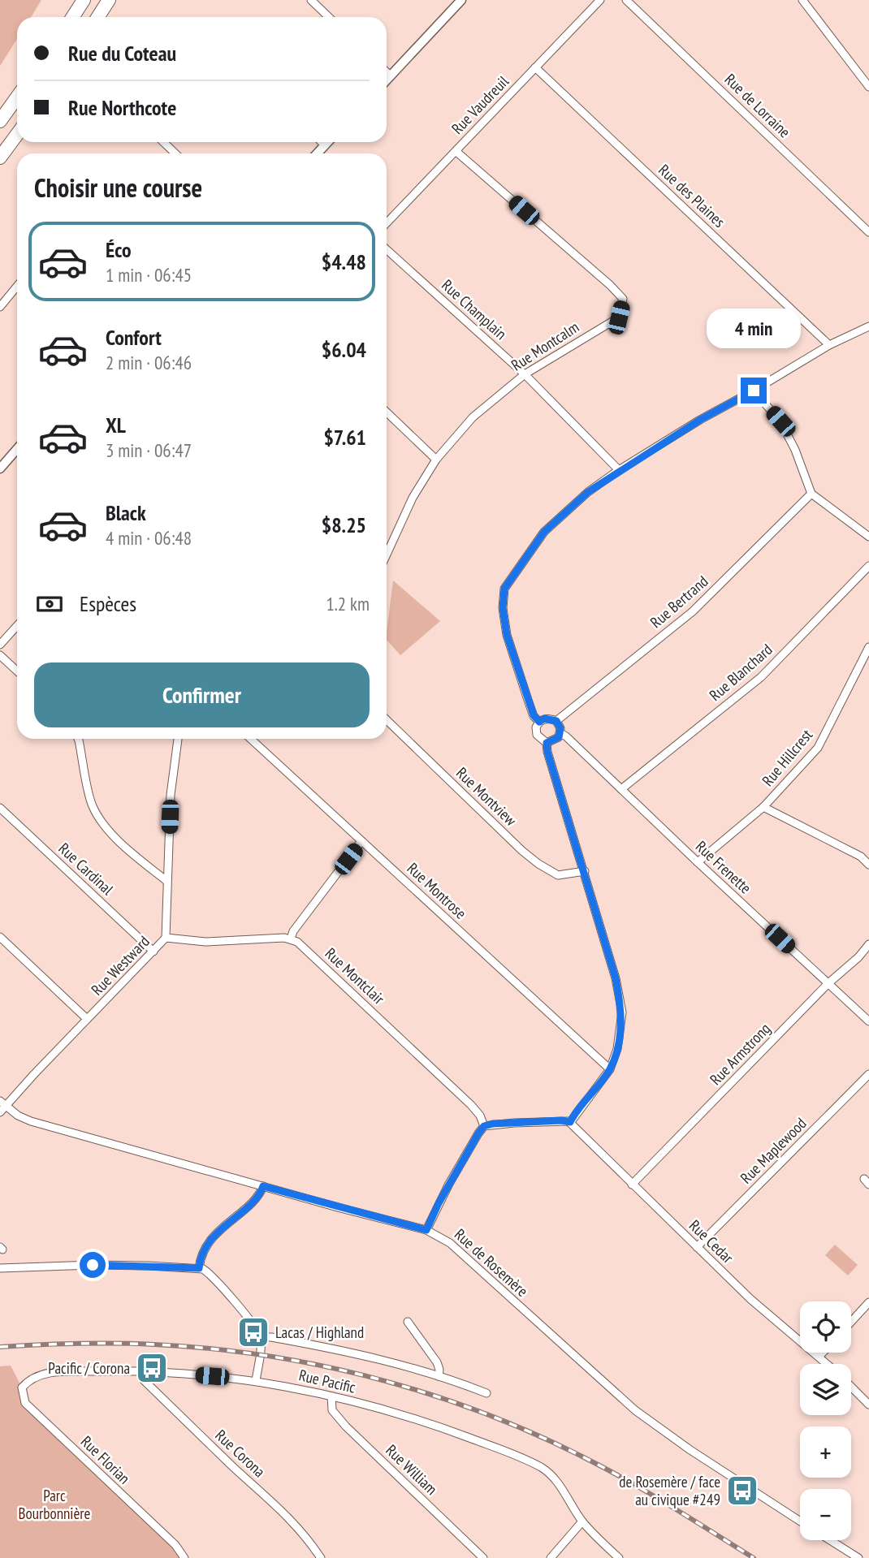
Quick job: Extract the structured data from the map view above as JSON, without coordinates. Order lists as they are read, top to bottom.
{
  "streets": {
    "street": [
      "Rue Vaudreuil",
      "Rue de Lorraine",
      "Rue des Plaines",
      "Rue Champlain",
      "Rue Montcalm",
      "Rue Bertrand",
      "Rue Blanchard",
      "Rue Hillcrest",
      "Rue Montview",
      "Rue Frenette",
      "Rue Cardinal",
      "Rue Montrose",
      "Rue Westward",
      "Rue Montclair",
      "Rue Armstrong",
      "Rue Maplewood",
      "Rue Cedar",
      "Rue de Rosemère",
      "Rue Pacific",
      "Rue Corona",
      "Rue Florian",
      "Rue William"
    ]
  },
  "crossings": [
    ["Rue Vaudreuil", "Rue des Plaines"],
    ["Rue Vaudreuil", "Rue Montcalm"],
    ["Rue Champlain", "Rue Montcalm"],
    ["Rue Bertrand", "Rue Frenette"],
    ["Rue Blanchard", "Rue Frenette"],
    ["Rue Hillcrest", "Rue Frenette"],
    ["Rue Frenette", "Rue Armstrong"],
    ["Rue Cardinal", "Rue Westward"],
    ["Rue Westward", "Rue de Rosemère"],
    ["Rue Armstrong", "Rue Cedar"],
    ["Rue Maplewood", "Rue Cedar"],
    ["Rue Pacific", "Rue Corona"],
    ["Rue Pacific", "Rue Florian"],
    ["Rue Pacific", "Rue William"]
  ],
  "parks": ["Parc Bourbonnière"],
  "places": {
    "bus stop": ["Lacas / Highland", "Pacific / Corona", "de Rosemère / face au civique #249"]
  },
  "page": {
    "banner": ["Rue du Coteau", "Rue Northcote"],
    "heading": "Choisir une course",
    "list": [
      {
        "name": "Éco",
        "note": "1 min · 06:45",
        "value": "$4.48"
      },
      {
        "name": "Confort",
        "note": "2 min · 06:46",
        "value": "$6.04"
      },
      {
        "name": "XL",
        "note": "3 min · 06:47",
        "value": "$7.61"
      },
      {
        "name": "Black",
        "note": "4 min · 06:48",
        "value": "$8.25"
      }
    ],
    "bubble": "4 min",
    "pay": ["Espèces", "1.2 km"],
    "buttons": "Confirmer",
    "map_buttons": ["+", "−"]
  }
}
